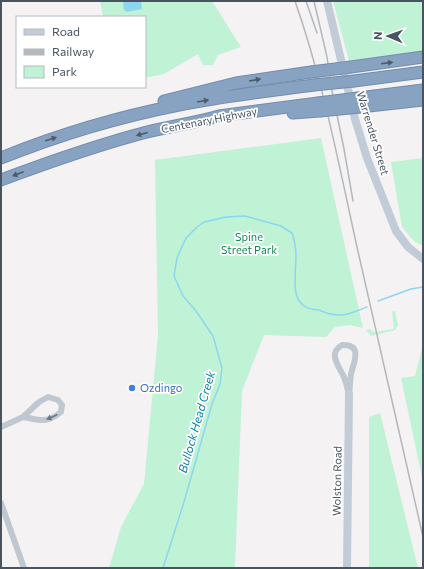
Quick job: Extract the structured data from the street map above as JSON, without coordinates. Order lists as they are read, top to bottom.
{
  "streets": {
    "highway": ["Centenary Highway"],
    "street": ["Warrender Street", "Wolston Road"]
  },
  "water": ["Bullock Head Creek"],
  "parks": ["Spine Street Park"],
  "places": ["Ozdingo"],
  "legend": ["Road", "Railway", "Park"],
  "north": "left"
}
